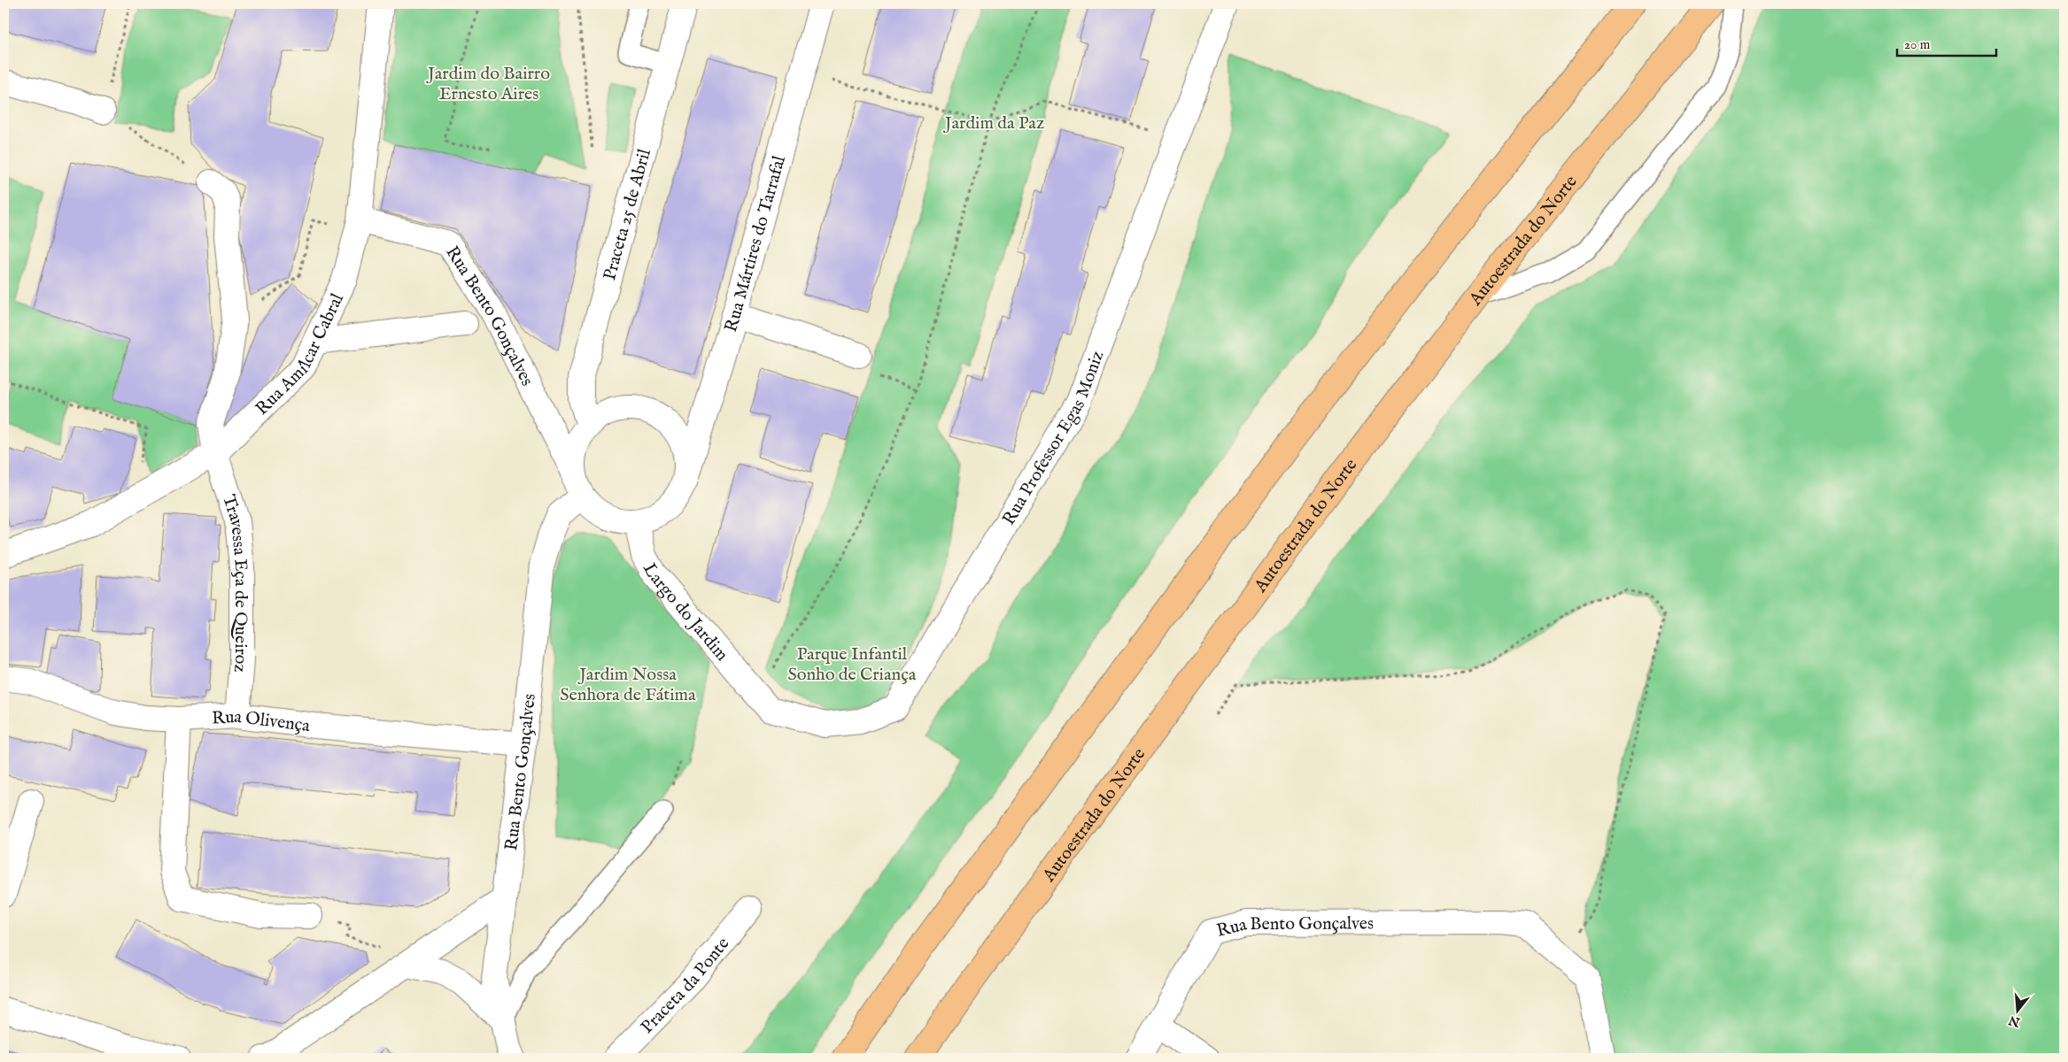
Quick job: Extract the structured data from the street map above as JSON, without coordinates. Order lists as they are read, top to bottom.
{
  "streets": {
    "highway": ["Autoestrada do Norte"],
    "street": [
      "Praceta 25 de Abril",
      "Rua Mártires do Tarrafal",
      "Rua Bento Gonçalves",
      "Rua Amílcar Cabral",
      "Rua Professor Egas Moniz",
      "Travessa Eça de Queiroz",
      "Largo do Jardim",
      "Rua Olivença",
      "Praceta da Ponte"
    ]
  },
  "crossings": [
    ["Praceta 25 de Abril", "Rua Mártires do Tarrafal"],
    ["Praceta 25 de Abril", "Rua Bento Gonçalves"],
    ["Praceta 25 de Abril", "Largo do Jardim"],
    ["Rua Mártires do Tarrafal", "Rua Bento Gonçalves"],
    ["Rua Mártires do Tarrafal", "Largo do Jardim"],
    ["Rua Bento Gonçalves", "Rua Amílcar Cabral"],
    ["Rua Bento Gonçalves", "Largo do Jardim"],
    ["Rua Bento Gonçalves", "Rua Olivença"],
    ["Rua Amílcar Cabral", "Travessa Eça de Queiroz"],
    ["Rua Professor Egas Moniz", "Largo do Jardim"],
    ["Travessa Eça de Queiroz", "Rua Olivença"]
  ],
  "parks": [
    "Jardim do Bairro Ernesto Aires",
    "Jardim da Paz",
    "Parque Infantil Sonho de Criança",
    "Jardim Nossa Senhora de Fátima"
  ],
  "scale_bar": "20 m",
  "north": "bottom"
}
